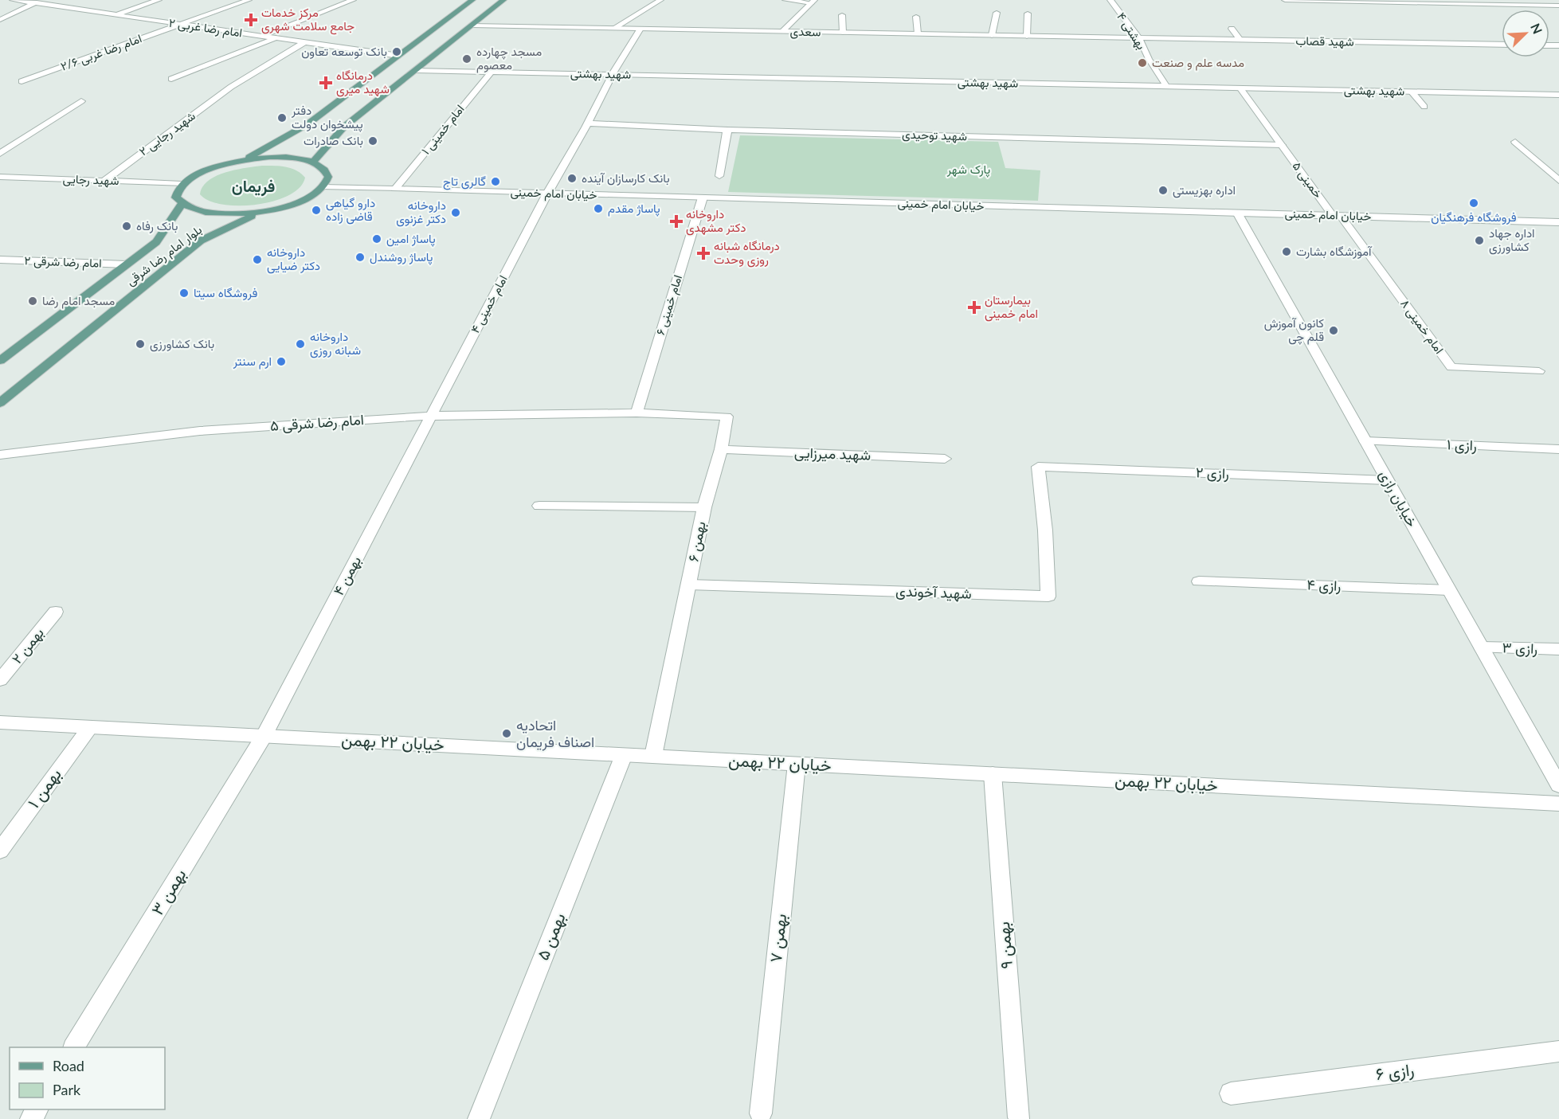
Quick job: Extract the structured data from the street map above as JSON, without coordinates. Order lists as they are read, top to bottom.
{
  "streets": {
    "main road": ["بلوار امام رضا شرقی"],
    "street": [
      "امام رضا غربی ۲",
      "بهشتی ۴",
      "سعدی",
      "شهید قصاب",
      "امام رضا غربی ۲/۶",
      "شهید بهشتی",
      "امام خمینی ۱",
      "شهید رجایی ۲",
      "شهید توحیدی",
      "شهید رجایی",
      "خمینی ۵",
      "خیابان امام خمینی",
      "امام رضا شرقی ۲",
      "امام خمینی ۴",
      "امام خمینی ۶",
      "امام خمینی ۸",
      "امام رضا شرقی ۵",
      "رازی ۱",
      "شهید میرزایی",
      "رازی ۲",
      "خیابان رازی",
      "بهمن ۶",
      "بهمن ۴",
      "رازی ۴",
      "شهید آخوندی",
      "بهمن ۲",
      "رازی ۳",
      "خیابان ۲۲ بهمن",
      "بهمن ۱",
      "بهمن ۳",
      "بهمن ۵",
      "بهمن ۷",
      "بهمن ۹",
      "رازی ۶"
    ]
  },
  "crossings": [
    ["امام رضا غربی ۲", "امام رضا غربی ۲/۶"],
    ["امام رضا غربی ۲", "شهید رجایی ۲"],
    ["بهشتی ۴", "سعدی"],
    ["بهشتی ۴", "شهید قصاب"],
    ["بهشتی ۴", "شهید بهشتی"],
    ["سعدی", "شهید قصاب"],
    ["سعدی", "امام خمینی ۴"],
    ["شهید بهشتی", "امام خمینی ۱"],
    ["شهید بهشتی", "خمینی ۵"],
    ["شهید بهشتی", "امام خمینی ۴"],
    ["امام خمینی ۱", "خیابان امام خمینی"],
    ["شهید رجایی ۲", "شهید رجایی"],
    ["شهید توحیدی", "خمینی ۵"],
    ["شهید توحیدی", "امام خمینی ۴"],
    ["خمینی ۵", "خیابان امام خمینی"],
    ["خمینی ۵", "امام خمینی ۸"],
    ["خیابان امام خمینی", "امام خمینی ۴"],
    ["خیابان امام خمینی", "امام خمینی ۶"],
    ["خیابان امام خمینی", "امام خمینی ۸"],
    ["خیابان امام خمینی", "خیابان رازی"],
    ["بلوار امام رضا شرقی", "امام رضا شرقی ۲"],
    ["امام خمینی ۴", "امام رضا شرقی ۵"],
    ["امام خمینی ۴", "بهمن ۴"],
    ["امام خمینی ۶", "امام رضا شرقی ۵"],
    ["امام خمینی ۶", "بهمن ۶"],
    ["امام رضا شرقی ۵", "بهمن ۶"],
    ["امام رضا شرقی ۵", "بهمن ۴"],
    ["رازی ۱", "خیابان رازی"],
    ["شهید میرزایی", "بهمن ۶"],
    ["رازی ۲", "خیابان رازی"],
    ["رازی ۲", "شهید آخوندی"],
    ["خیابان رازی", "رازی ۴"],
    ["خیابان رازی", "رازی ۳"],
    ["بهمن ۶", "شهید آخوندی"],
    ["بهمن ۶", "خیابان ۲۲ بهمن"],
    ["بهمن ۴", "خیابان ۲۲ بهمن"],
    ["بهمن ۴", "بهمن ۳"],
    ["خیابان ۲۲ بهمن", "بهمن ۱"],
    ["خیابان ۲۲ بهمن", "بهمن ۳"],
    ["خیابان ۲۲ بهمن", "بهمن ۵"],
    ["خیابان ۲۲ بهمن", "بهمن ۷"],
    ["خیابان ۲۲ بهمن", "بهمن ۹"]
  ],
  "districts": ["فریمان"],
  "parks": ["پارک شهر"],
  "places": {
    "health": [
      "مرکز خدمات جامع سلامت شهری",
      "درمانگاه شهید میری",
      "داروخانه دکتر مشهدی",
      "درمانگاه شبانه روزی وحدت",
      "بیمارستان امام خمینی"
    ],
    "other": [
      "بانک توسعه تعاون",
      "مسجد چهارده معصوم",
      "مدسه علم و صنعت",
      "دفتر پیشخوان دولت",
      "بانک صادرات",
      "بانک کارسازان آینده",
      "گالری تاج",
      "اداره بهزیستی",
      "فروشگاه فرهنگیان",
      "پاساژ مقدم",
      "دارو گیاهی قاضی زاده",
      "داروخانه دکتر غزنوی",
      "بانک رفاه",
      "پاساژ امین",
      "اداره جهاد کشاورزی",
      "آموزشگاه بشارت",
      "پاساژ روشندل",
      "داروخانه دکتر ضیایی",
      "فروشگاه سیتا",
      "مسجد امام رضا",
      "کانون آموزش قلم چی",
      "بانک کشاورزی",
      "داروخانه شبانه روزی",
      "ارم سنتر",
      "اتحادیه اصناف فریمان"
    ]
  },
  "legend": ["Road", "Park"],
  "north": "top right"
}
